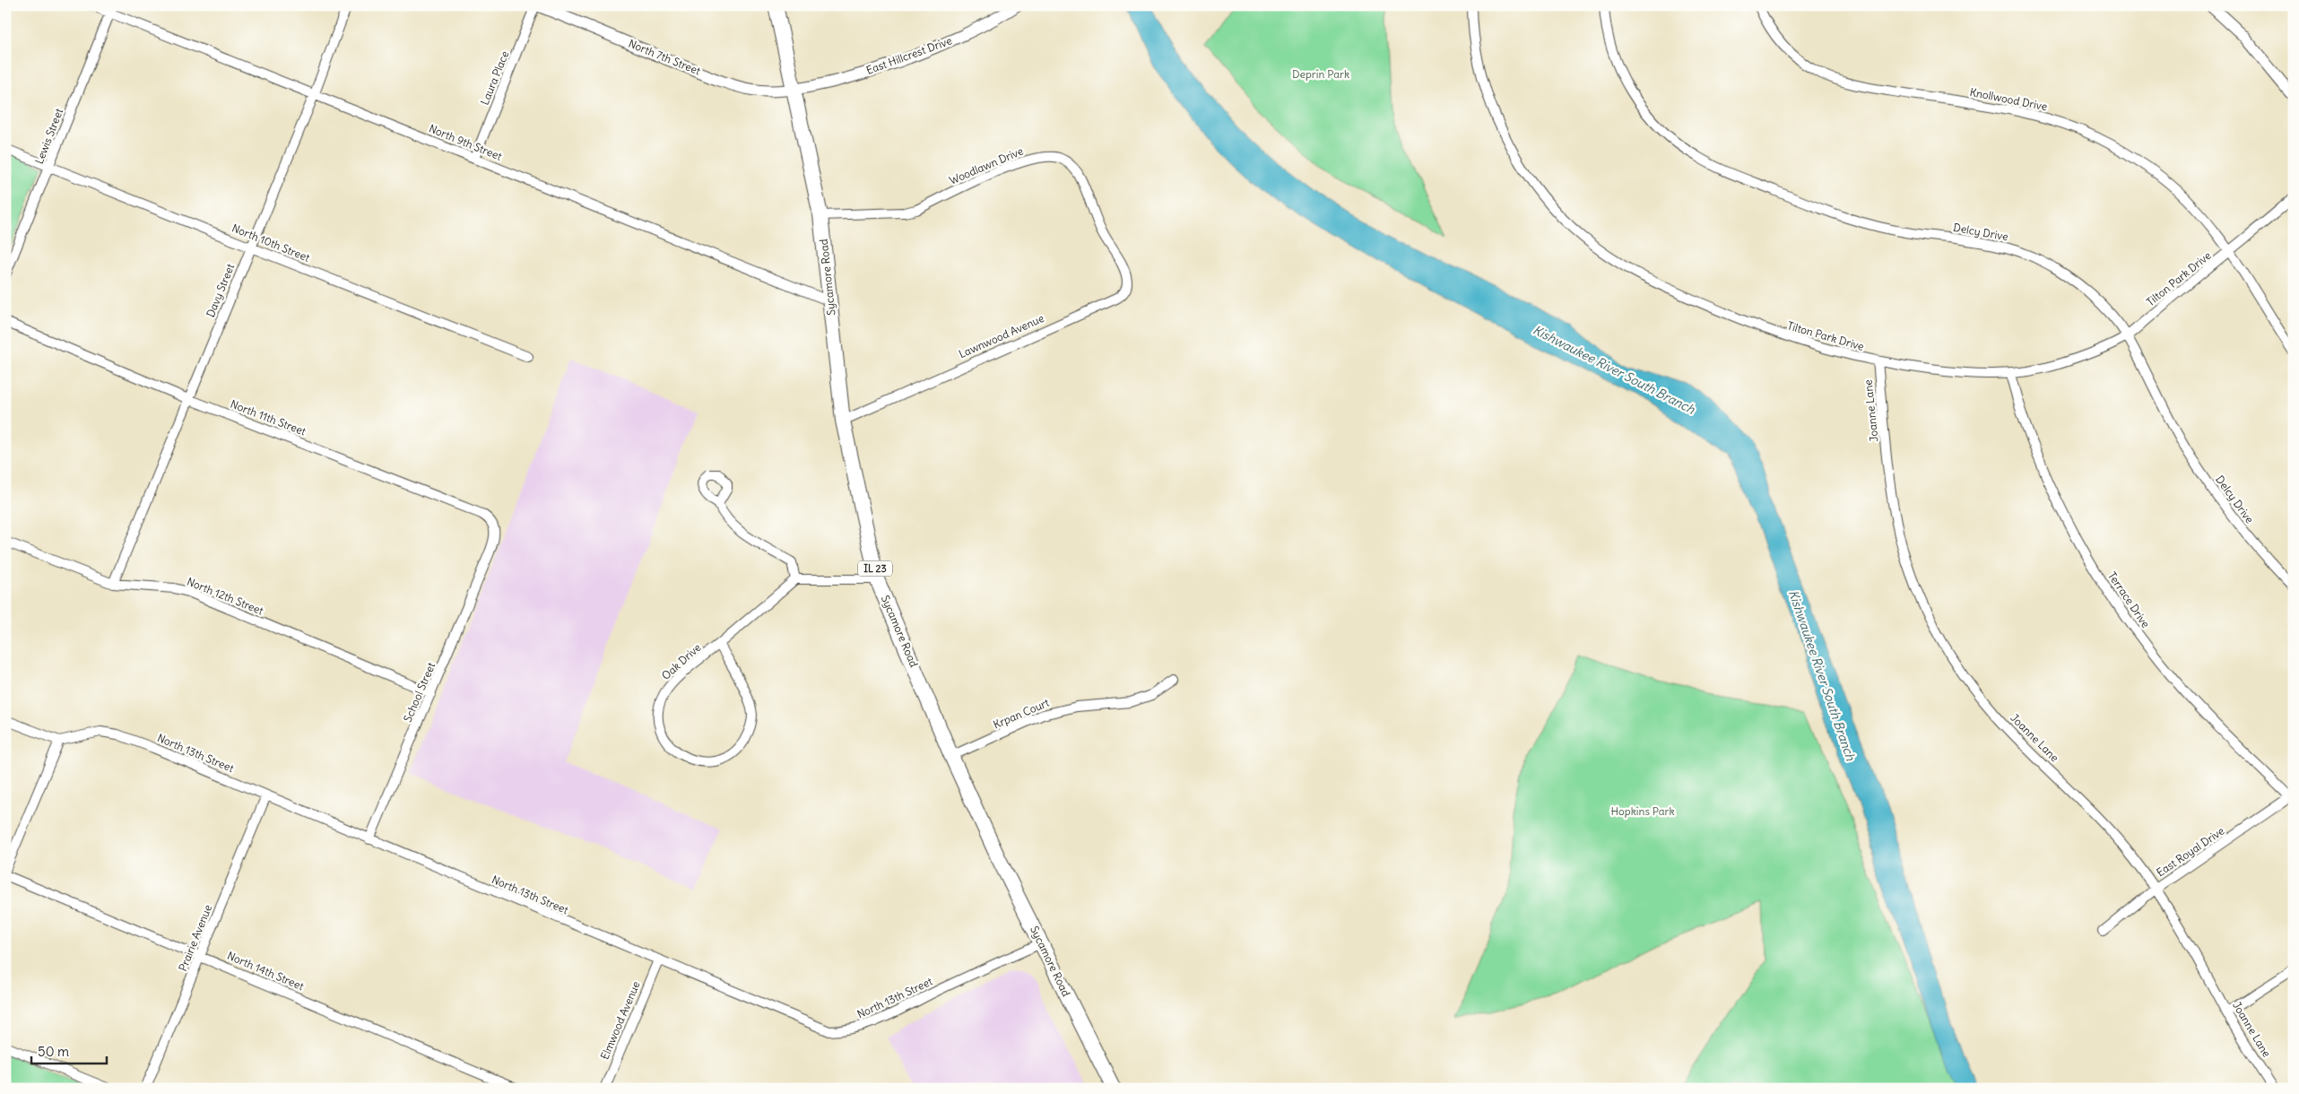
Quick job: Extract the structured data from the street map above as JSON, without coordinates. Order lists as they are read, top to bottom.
{
  "streets": {
    "main road": ["Sycamore Road", "IL 23"],
    "street": [
      "East Hillcrest Drive",
      "North 7th Street",
      "Laura Place",
      "Knollwood Drive",
      "Lewis Street",
      "North 9th Street",
      "Woodlawn Drive",
      "Delcy Drive",
      "North 10th Street",
      "Tilton Park Drive",
      "Davy Street",
      "Lawnwood Avenue",
      "Joanne Lane",
      "North 11th Street",
      "North 12th Street",
      "Terrace Drive",
      "Oak Drive",
      "School Street",
      "Krpan Court",
      "North 13th Street",
      "East Royal Drive",
      "Prairie Avenue",
      "North 14th Street",
      "Elmwood Avenue"
    ]
  },
  "crossings": [
    ["East Hillcrest Drive", "North 7th Street"],
    ["East Hillcrest Drive", "Sycamore Road"],
    ["North 7th Street", "Laura Place"],
    ["North 7th Street", "Sycamore Road"],
    ["Laura Place", "North 9th Street"],
    ["Knollwood Drive", "Tilton Park Drive"],
    ["Lewis Street", "North 9th Street"],
    ["Lewis Street", "North 10th Street"],
    ["North 9th Street", "Sycamore Road"],
    ["North 9th Street", "Davy Street"],
    ["Woodlawn Drive", "Sycamore Road"],
    ["Woodlawn Drive", "Lawnwood Avenue"],
    ["Delcy Drive", "Tilton Park Drive"],
    ["North 10th Street", "Davy Street"],
    ["Sycamore Road", "Lawnwood Avenue"],
    ["Sycamore Road", "Krpan Court"],
    ["Sycamore Road", "North 13th Street"],
    ["Tilton Park Drive", "Joanne Lane"],
    ["Tilton Park Drive", "Terrace Drive"],
    ["Davy Street", "North 11th Street"],
    ["Davy Street", "North 12th Street"],
    ["Joanne Lane", "East Royal Drive"],
    ["North 11th Street", "School Street"],
    ["North 12th Street", "School Street"],
    ["Terrace Drive", "East Royal Drive"],
    ["School Street", "North 13th Street"],
    ["North 13th Street", "Prairie Avenue"],
    ["North 13th Street", "Elmwood Avenue"],
    ["Prairie Avenue", "North 14th Street"]
  ],
  "water": ["Kishwaukee River South Branch"],
  "parks": ["Deprin Park", "Hopkins Park"],
  "scale_bar": "50 m"
}
